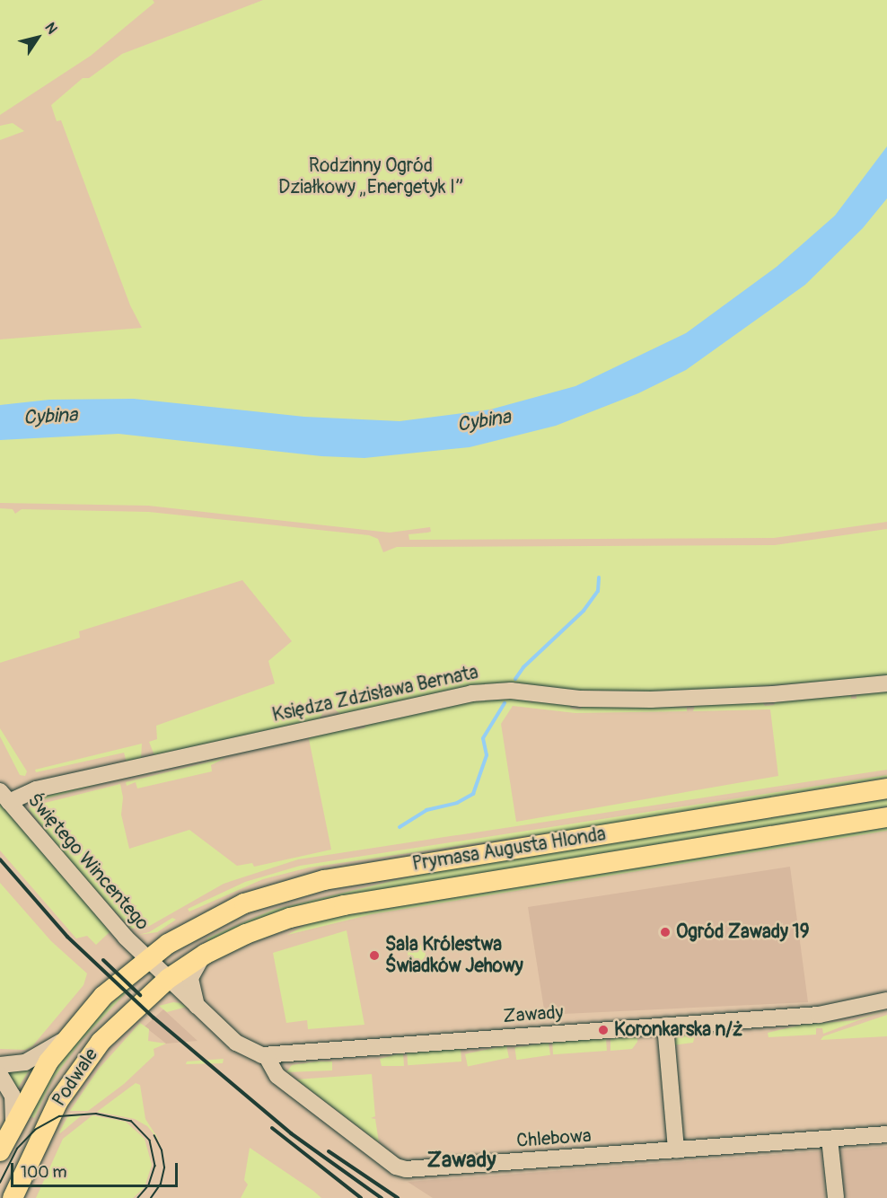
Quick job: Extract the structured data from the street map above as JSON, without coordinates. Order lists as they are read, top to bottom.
{
  "streets": {
    "main road": ["Prymasa Augusta Hlonda", "Podwale"],
    "street": [
      "Księdza Zdzisława Bernata",
      "Świętego Wincentego",
      "Zawady",
      "Chlebowa"
    ]
  },
  "crossings": [
    ["Księdza Zdzisława Bernata", "Świętego Wincentego"],
    ["Prymasa Augusta Hlonda", "Świętego Wincentego"],
    ["Prymasa Augusta Hlonda", "Zawady"],
    ["Prymasa Augusta Hlonda", "Podwale"],
    ["Świętego Wincentego", "Zawady"],
    ["Świętego Wincentego", "Podwale"],
    ["Zawady", "Podwale"],
    ["Zawady", "Chlebowa"]
  ],
  "districts": ["Zawady"],
  "water": ["Cybina"],
  "parks": ["Rodzinny Ogród Działkowy „Energetyk I”"],
  "places": ["Ogród Zawady 19", "Sala Królestwa Świadków Jehowy", "Koronkarska n/ż"],
  "scale_bar": "100 m",
  "north": "top right"
}
